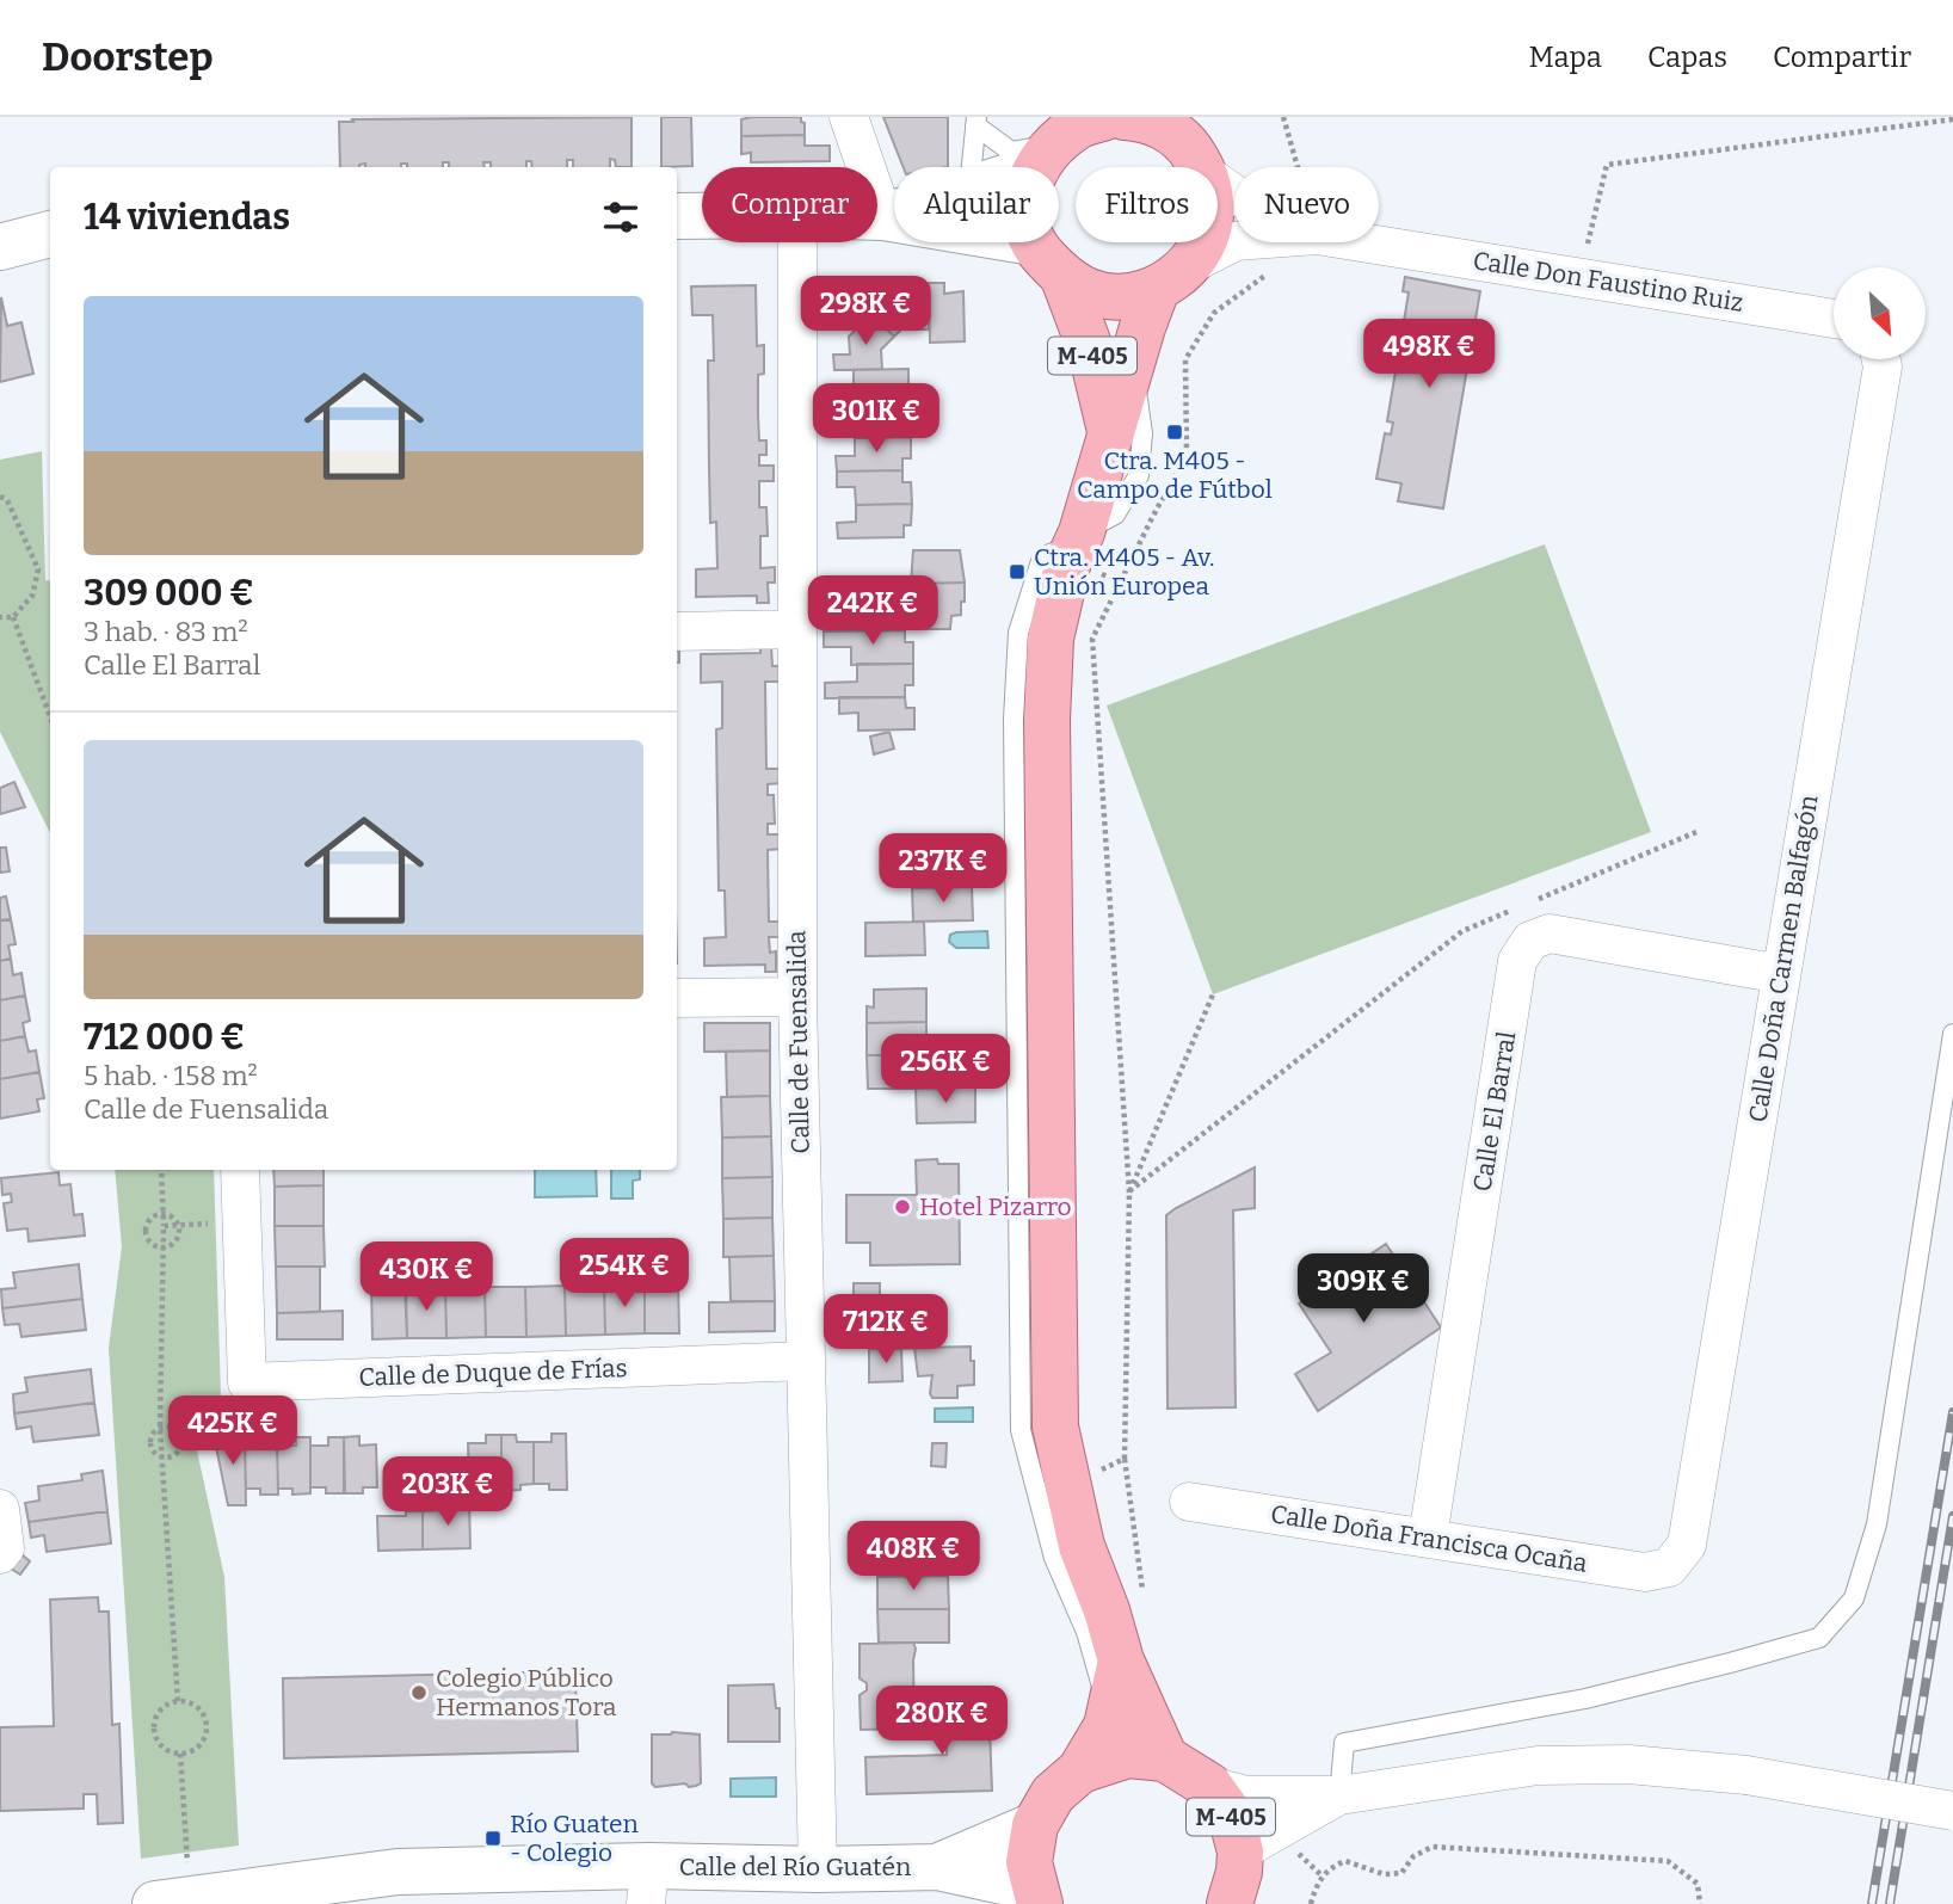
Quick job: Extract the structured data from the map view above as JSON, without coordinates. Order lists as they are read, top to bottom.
{
  "streets": {
    "main road": ["M-405"],
    "street": [
      "Calle Don Faustino Ruiz",
      "Calle Doña Carmen Balfagón",
      "Calle de Fuensalida",
      "Calle El Barral",
      "Calle de Duque de Frías",
      "Calle Doña Francisca Ocaña",
      "Calle del Río Guatén"
    ]
  },
  "crossings": [
    ["Calle Don Faustino Ruiz", "M-405"],
    ["Calle Doña Carmen Balfagón", "Calle El Barral"],
    ["Calle Doña Carmen Balfagón", "Calle Doña Francisca Ocaña"],
    ["Calle de Fuensalida", "Calle de Duque de Frías"],
    ["Calle de Fuensalida", "Calle del Río Guatén"],
    ["Calle El Barral", "Calle Doña Francisca Ocaña"]
  ],
  "places": {
    "transit": ["Ctra. M405 - Campo de Fútbol", "Ctra. M405 - Av. Unión Europea", "Río Guaten - Colegio"],
    "other": ["Hotel Pizarro", "Colegio Público Hermanos Tora"]
  },
  "north": "bottom right",
  "page": {
    "header": "Doorstep",
    "nav": ["Mapa", "Capas", "Compartir"],
    "chip": [
      "Comprar",
      "Alquilar",
      "Filtros",
      "Nuevo"
    ],
    "heading": "14 viviendas",
    "list": [
      {
        "name": "309 000 €",
        "note": "3 hab. · 83 m² · Calle El Barral"
      },
      {
        "name": "712 000 €",
        "note": "5 hab. · 158 m² · Calle de Fuensalida"
      }
    ],
    "price": [
      "298K €",
      "498K €",
      "301K €",
      "242K €",
      "237K €",
      "256K €",
      "254K €",
      "430K €",
      "309K €",
      "712K €",
      "425K €",
      "203K €",
      "408K €",
      "280K €"
    ]
  }
}
